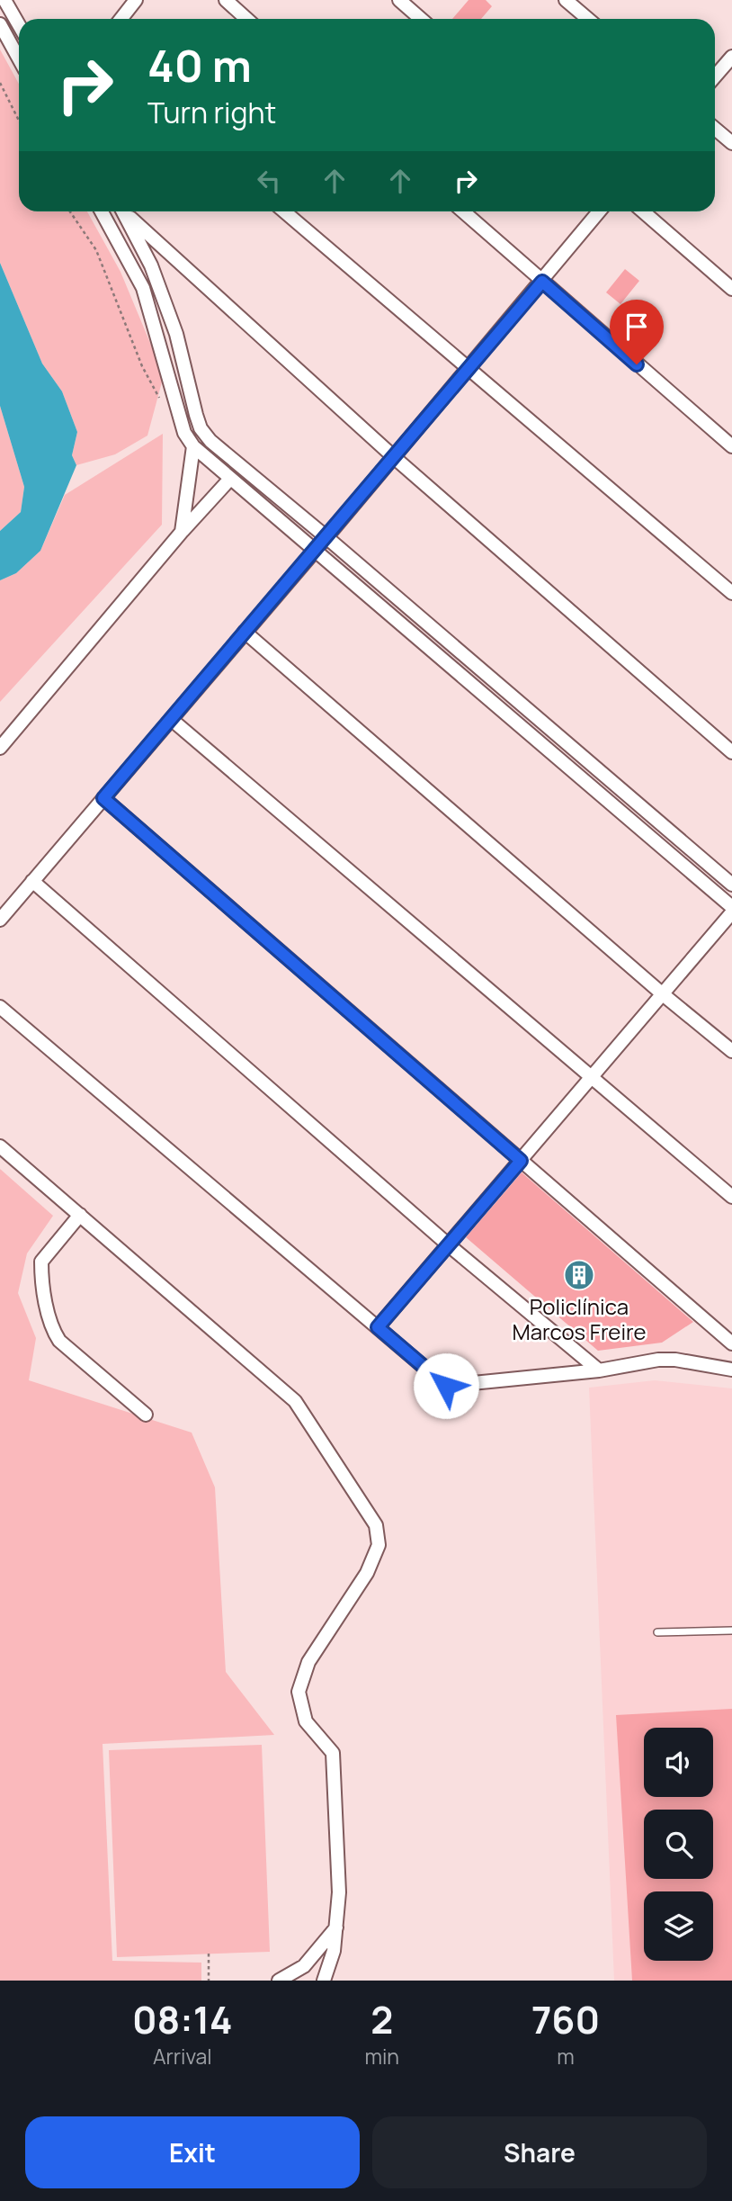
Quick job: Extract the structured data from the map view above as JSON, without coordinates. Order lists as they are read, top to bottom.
{
  "places": {
    "building": ["Policlínica Marcos Freire"]
  },
  "page": {
    "turn": ["40 m", "Turn right"],
    "eta": [
      "08:14",
      "Arrival",
      "2",
      "min",
      "760",
      "m"
    ],
    "buttons": ["Exit", "Share"]
  }
}
